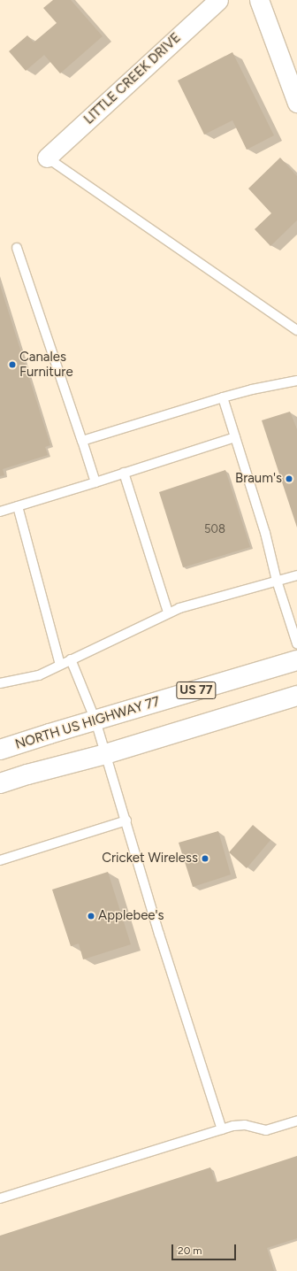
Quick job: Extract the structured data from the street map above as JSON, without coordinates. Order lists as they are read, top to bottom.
{
  "streets": {
    "main road": ["US 77", "NORTH US HIGHWAY 77"],
    "street": ["LITTLE CREEK DRIVE"]
  },
  "places": [
    "Canales Furniture",
    "Braum's",
    "Cricket Wireless",
    "Applebee's"
  ],
  "house_numbers": ["508"],
  "scale_bar": "20 m"
}
